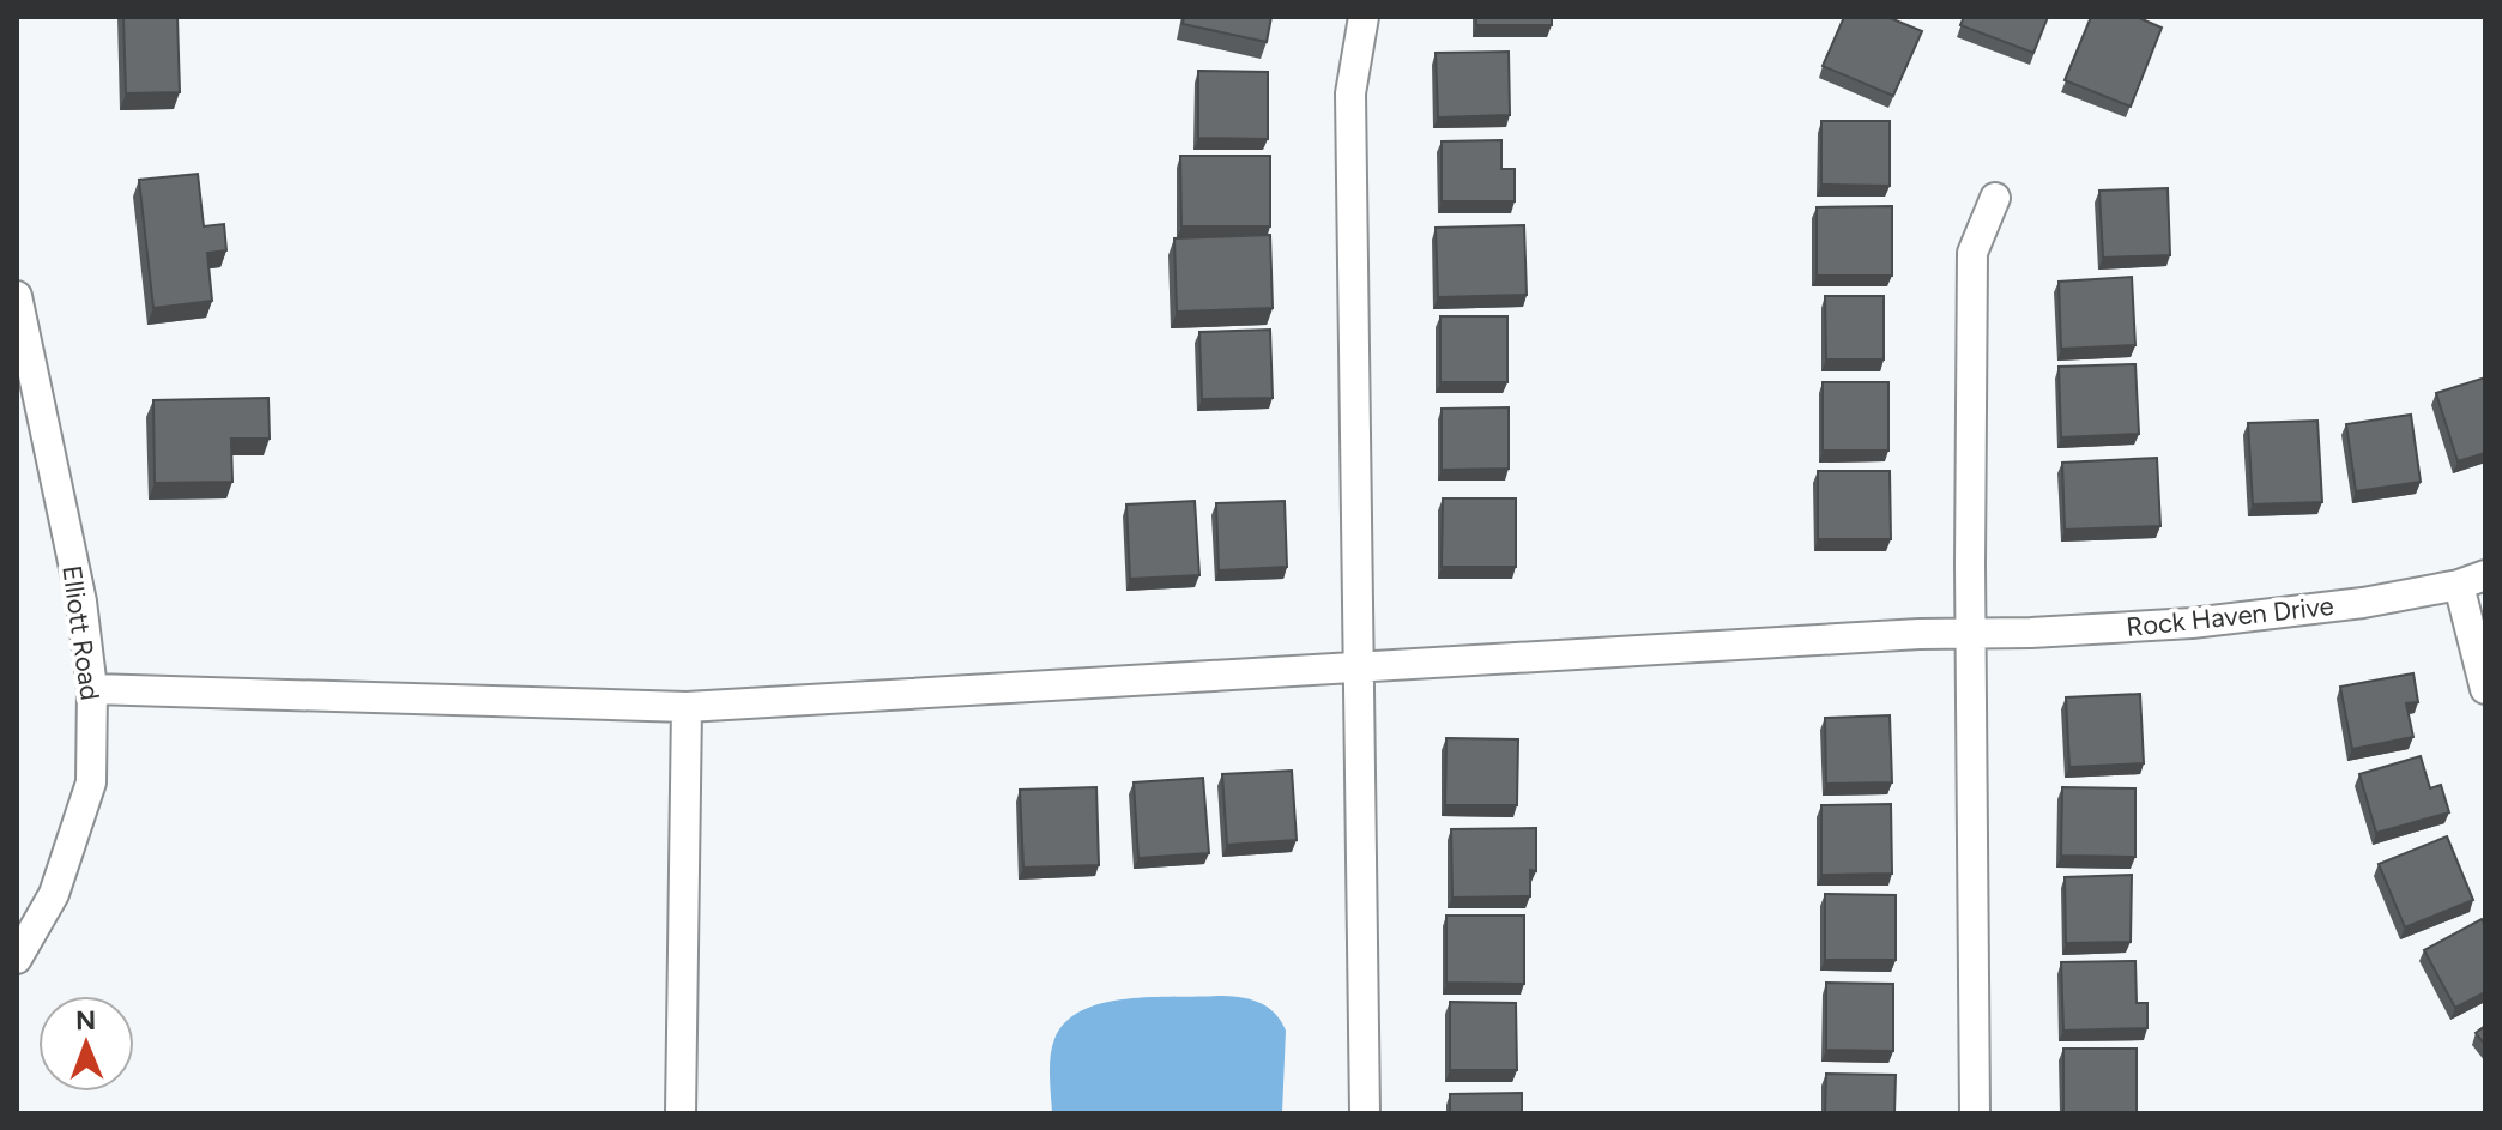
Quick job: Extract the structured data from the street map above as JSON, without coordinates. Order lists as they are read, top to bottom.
{
  "streets": {
    "street": ["Rock Haven Drive", "Elliott Road"]
  },
  "crossings": [
    ["Rock Haven Drive", "Elliott Road"]
  ],
  "north": "top"
}
